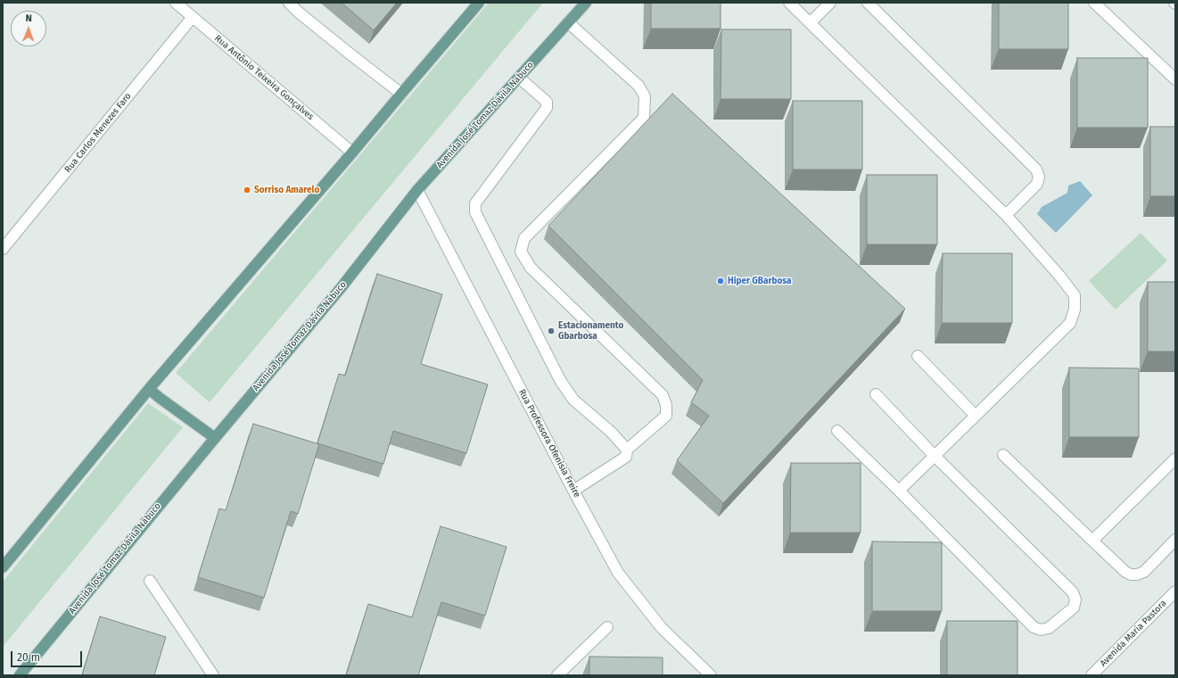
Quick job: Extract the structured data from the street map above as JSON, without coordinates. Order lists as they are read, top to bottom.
{
  "streets": {
    "main road": ["Avenida José Tomaz Dávila Nabuco"],
    "street": [
      "Rua Antônio Teixeira Gonçalves",
      "Rua Carlos Menezes Faro",
      "Rua Professora Ofenísia Freire",
      "Avenida Maria Pastora"
    ]
  },
  "crossings": [
    ["Rua Antônio Teixeira Gonçalves", "Rua Carlos Menezes Faro"],
    ["Avenida José Tomaz Dávila Nabuco", "Rua Professora Ofenísia Freire"]
  ],
  "places": ["Sorriso Amarelo", "Hiper GBarbosa", "Estacionamento Gbarbosa"],
  "scale_bar": "20 m",
  "north": "top"
}
